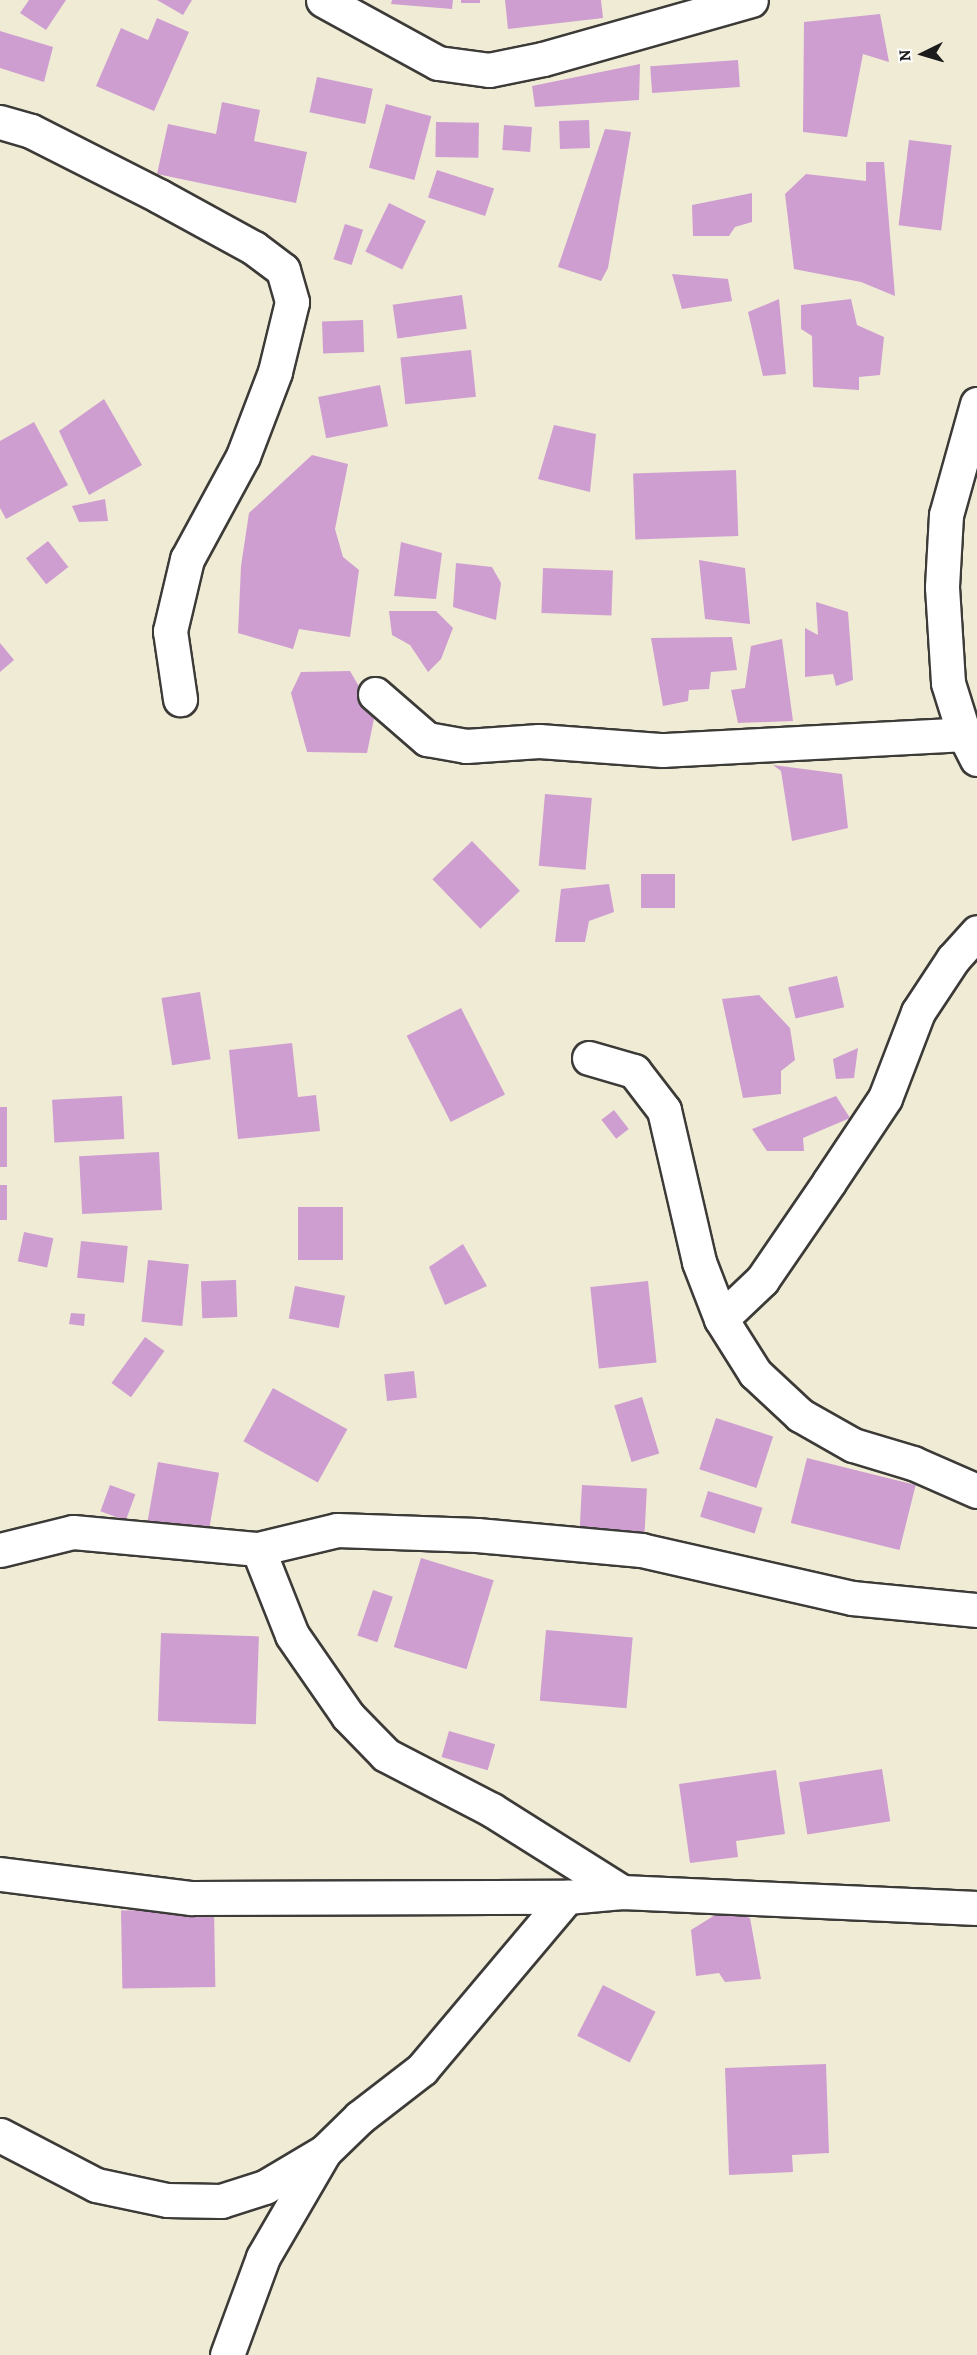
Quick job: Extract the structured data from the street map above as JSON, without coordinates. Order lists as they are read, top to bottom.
{
  "north": "left"
}
